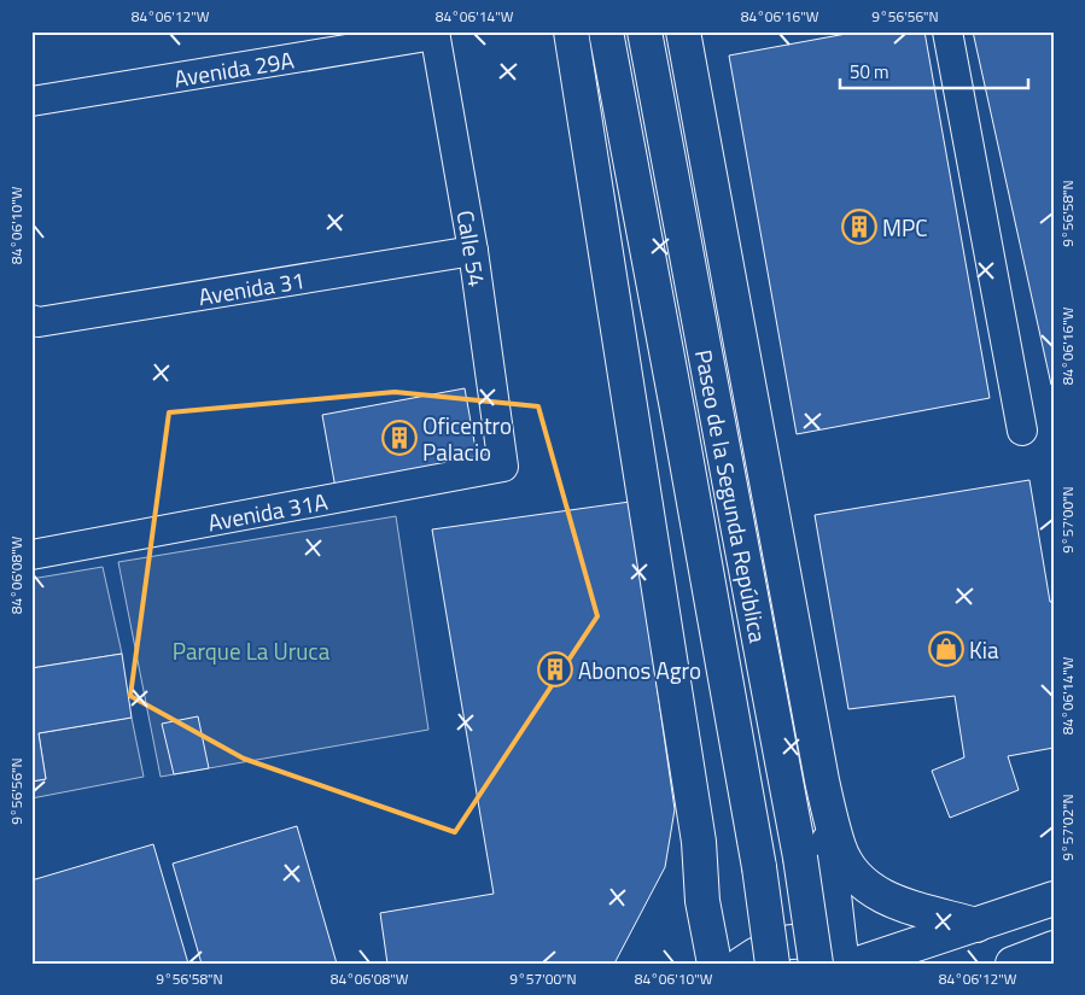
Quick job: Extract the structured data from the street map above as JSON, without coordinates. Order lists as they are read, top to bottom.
{
  "streets": {
    "main road": ["Paseo de la Segunda República"],
    "street": [
      "Avenida 29A",
      "Calle 54",
      "Avenida 31",
      "Avenida 31A"
    ]
  },
  "crossings": [
    ["Avenida 29A", "Calle 54"],
    ["Calle 54", "Avenida 31"],
    ["Calle 54", "Avenida 31A"]
  ],
  "parks": ["Parque La Uruca"],
  "places": {
    "building": ["MPC", "Oficentro Palacio", "Abonos Agro"],
    "shop": ["Kia"]
  },
  "scale_bar": "50 m",
  "coordinates": [
    "84°06'12\"W",
    "84°06'14\"W",
    "84°06'16\"W",
    "9°56'56\"N",
    "9°56'58\"N",
    "84°06'10\"W",
    "9°57'00\"N",
    "84°06'08\"W",
    "9°57'02\"N"
  ]
}
